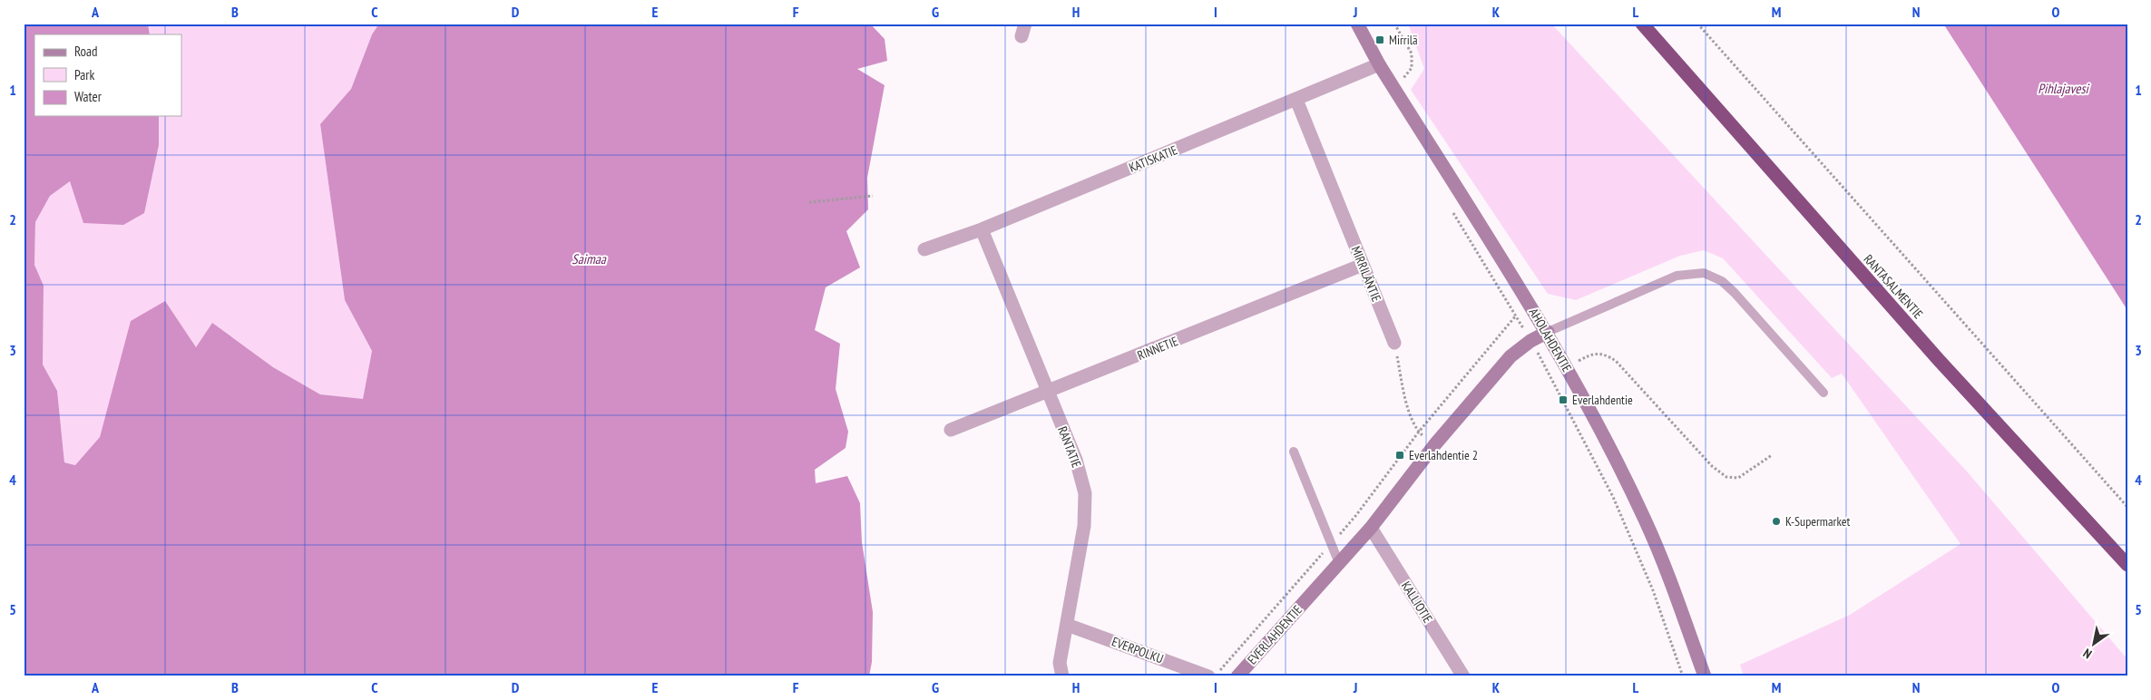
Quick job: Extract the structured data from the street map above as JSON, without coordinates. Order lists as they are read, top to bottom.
{
  "streets": {
    "highway": ["RANTASALMENTIE"],
    "street": [
      "KATISKATIE",
      "MIRRILÄNTIE",
      "AHOLAHDENTIE",
      "RINNETIE",
      "RANTATIE",
      "KALLIOTIE",
      "EVERLAHDENTIE",
      "EVERPOLKU"
    ]
  },
  "crossings": [
    ["KATISKATIE", "MIRRILÄNTIE"],
    ["KATISKATIE", "AHOLAHDENTIE"],
    ["KATISKATIE", "RANTATIE"],
    ["MIRRILÄNTIE", "RINNETIE"],
    ["AHOLAHDENTIE", "EVERLAHDENTIE"],
    ["RINNETIE", "RANTATIE"],
    ["RANTATIE", "EVERPOLKU"],
    ["KALLIOTIE", "EVERLAHDENTIE"]
  ],
  "water": ["Pihlajavesi", "Saimaa"],
  "places": {
    "transit": ["Mirrilä", "Everlahdentie", "Everlahdentie 2"],
    "other": ["K-Supermarket"]
  },
  "legend": ["Road", "Park", "Water"],
  "north": "bottom left",
  "grid": {
    "columns": [
      "A",
      "B",
      "C",
      "D",
      "E",
      "F",
      "G",
      "H",
      "I",
      "J",
      "K",
      "L",
      "M",
      "N",
      "O"
    ],
    "rows": [
      "1",
      "2",
      "3",
      "4",
      "5"
    ]
  }
}
